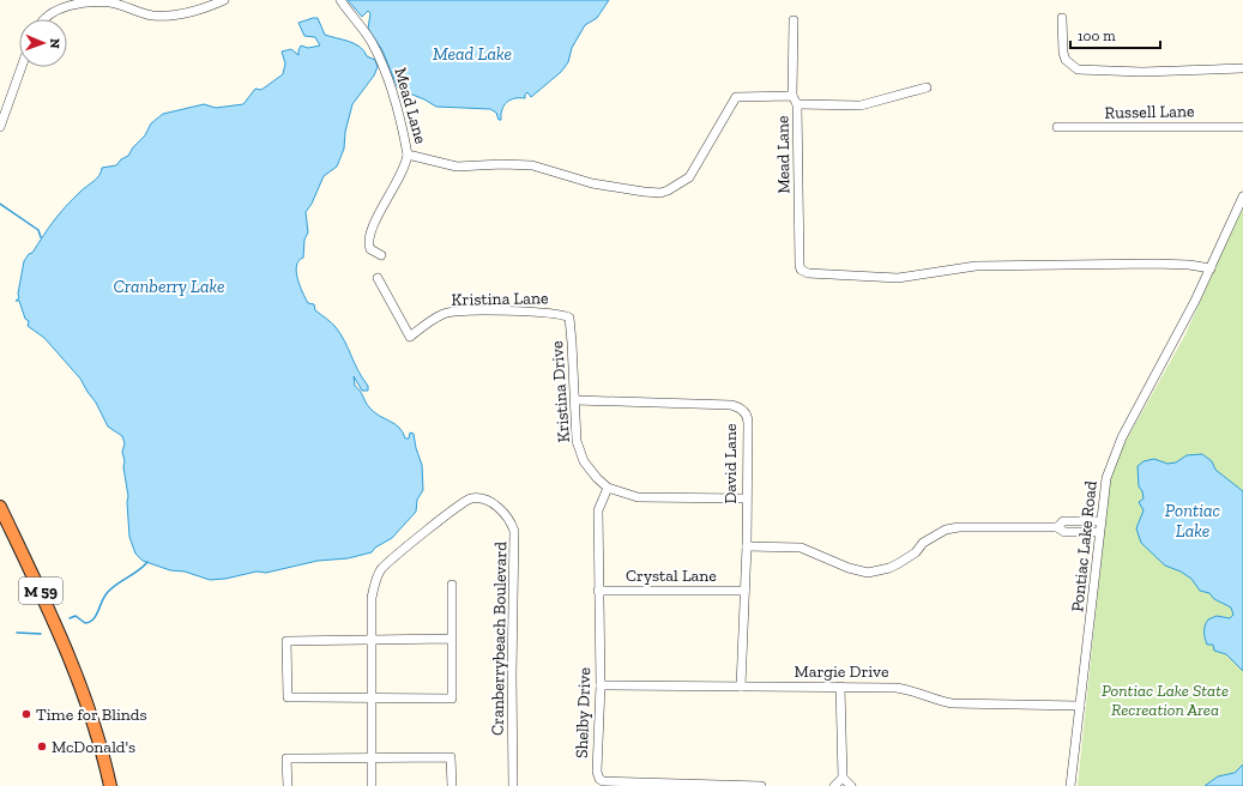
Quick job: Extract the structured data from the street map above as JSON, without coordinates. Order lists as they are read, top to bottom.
{
  "streets": {
    "highway": ["M 59"],
    "street": [
      "Mead Lane",
      "Russell Lane",
      "Kristina Lane",
      "Kristina Drive",
      "David Lane",
      "Pontiac Lake Road",
      "Crystal Lane",
      "Cranberrybeach Boulevard",
      "Margie Drive",
      "Shelby Drive"
    ]
  },
  "crossings": [
    ["Mead Lane", "Pontiac Lake Road"],
    ["Kristina Lane", "Kristina Drive"],
    ["Kristina Drive", "David Lane"],
    ["Kristina Drive", "Shelby Drive"],
    ["David Lane", "Crystal Lane"],
    ["David Lane", "Margie Drive"],
    ["Pontiac Lake Road", "Margie Drive"],
    ["Crystal Lane", "Shelby Drive"],
    ["Margie Drive", "Shelby Drive"]
  ],
  "water": ["Mead Lake", "Cranberry Lake", "Pontiac Lake"],
  "parks": ["Pontiac Lake State Recreation Area"],
  "places": ["Time for Blinds", "McDonald's"],
  "scale_bar": "100 m",
  "north": "right"
}
